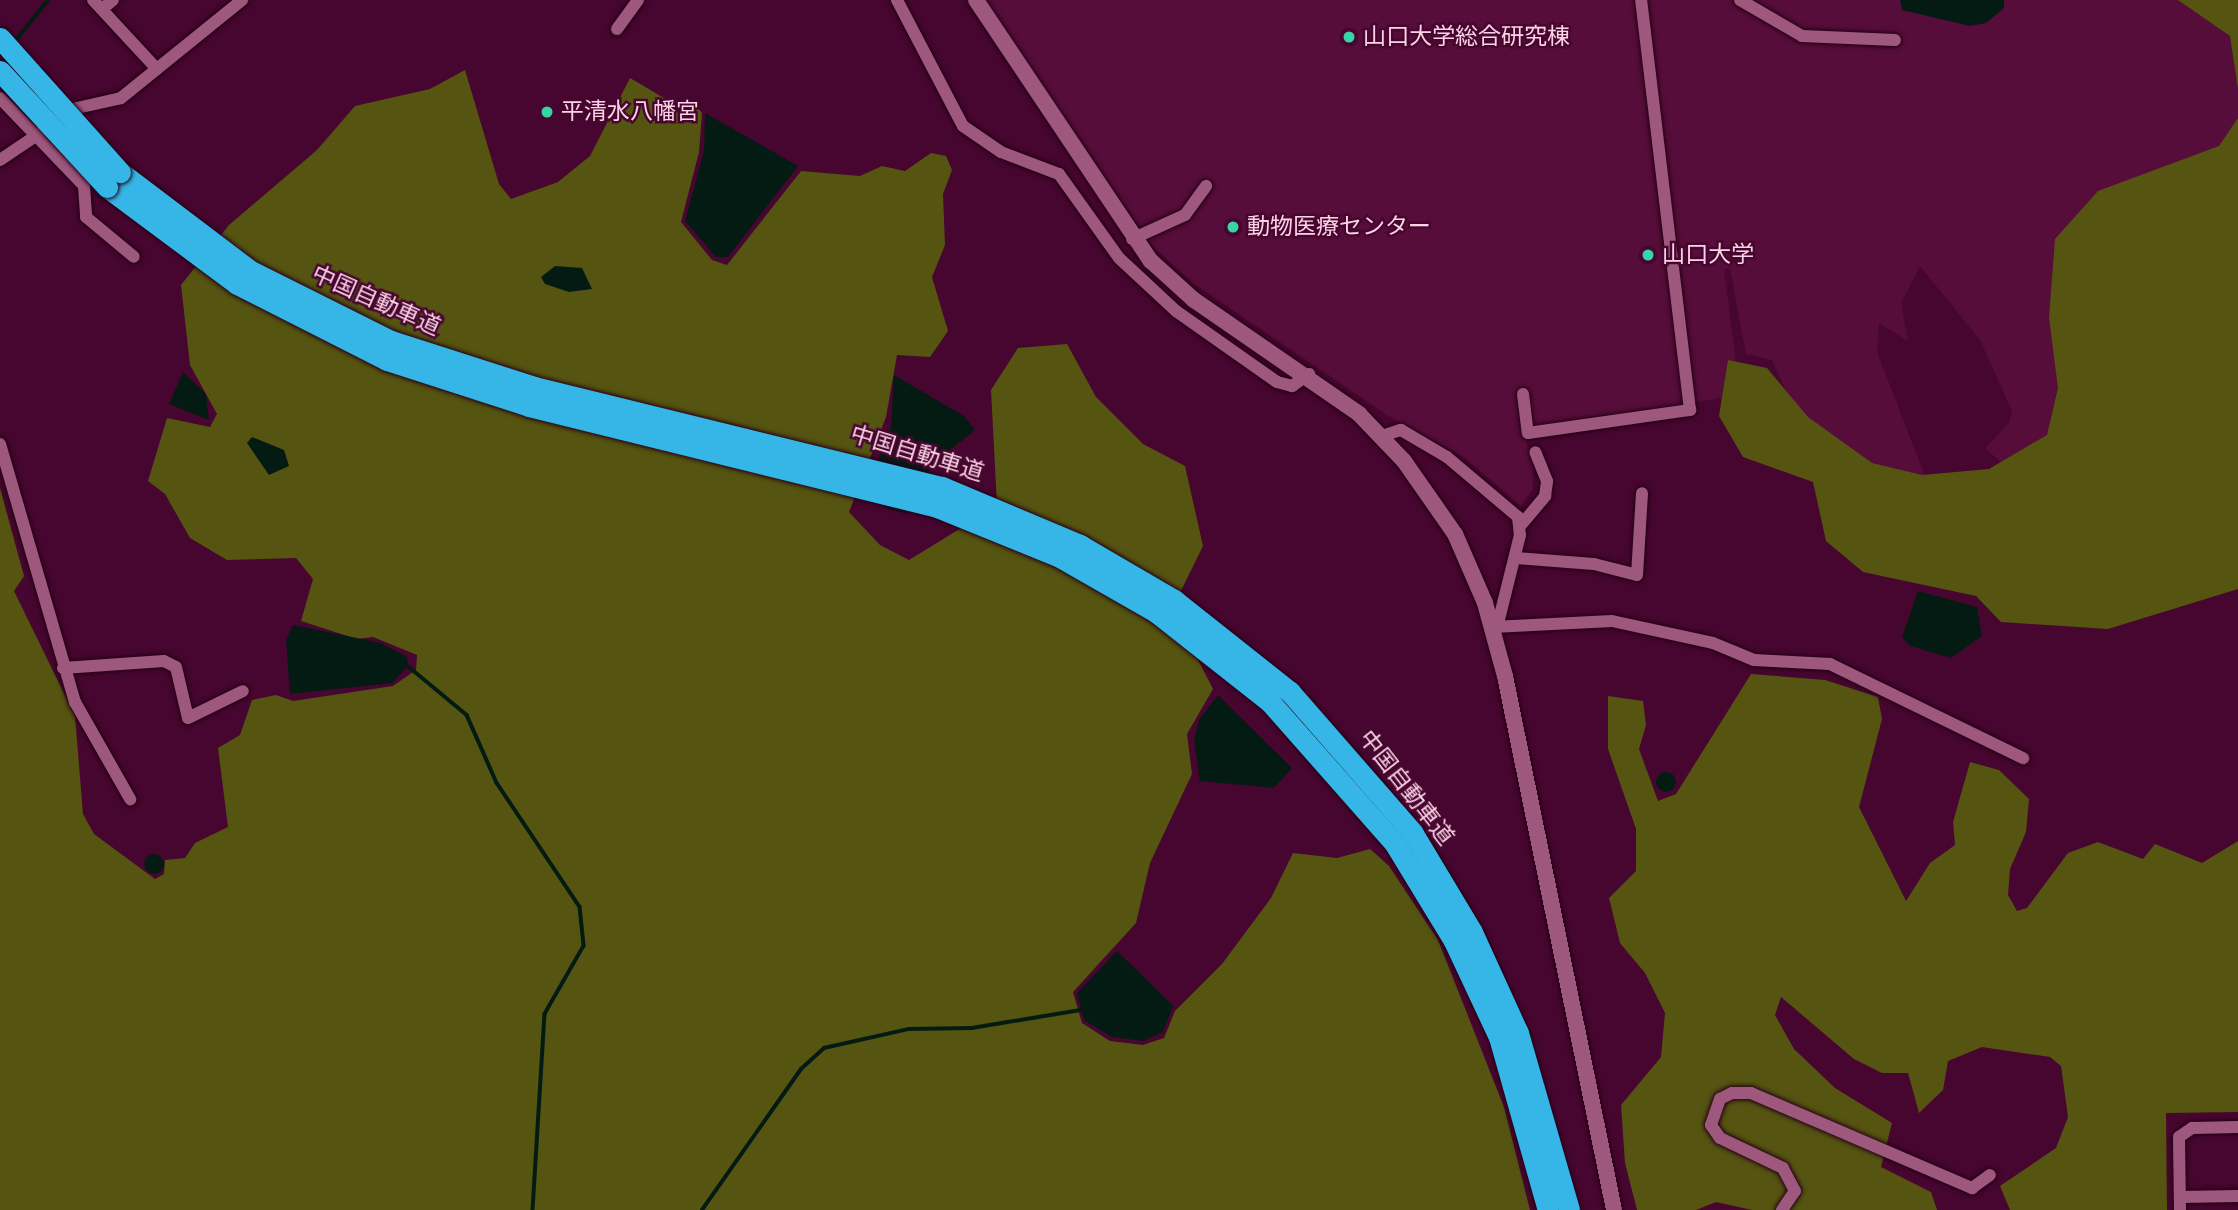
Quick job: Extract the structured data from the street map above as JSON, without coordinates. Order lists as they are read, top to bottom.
{
  "streets": {
    "highway": ["中国自動車道"]
  },
  "places": [
    "山口大学総合研究棟",
    "平清水八幡宮",
    "動物医療センター",
    "山口大学"
  ]
}
